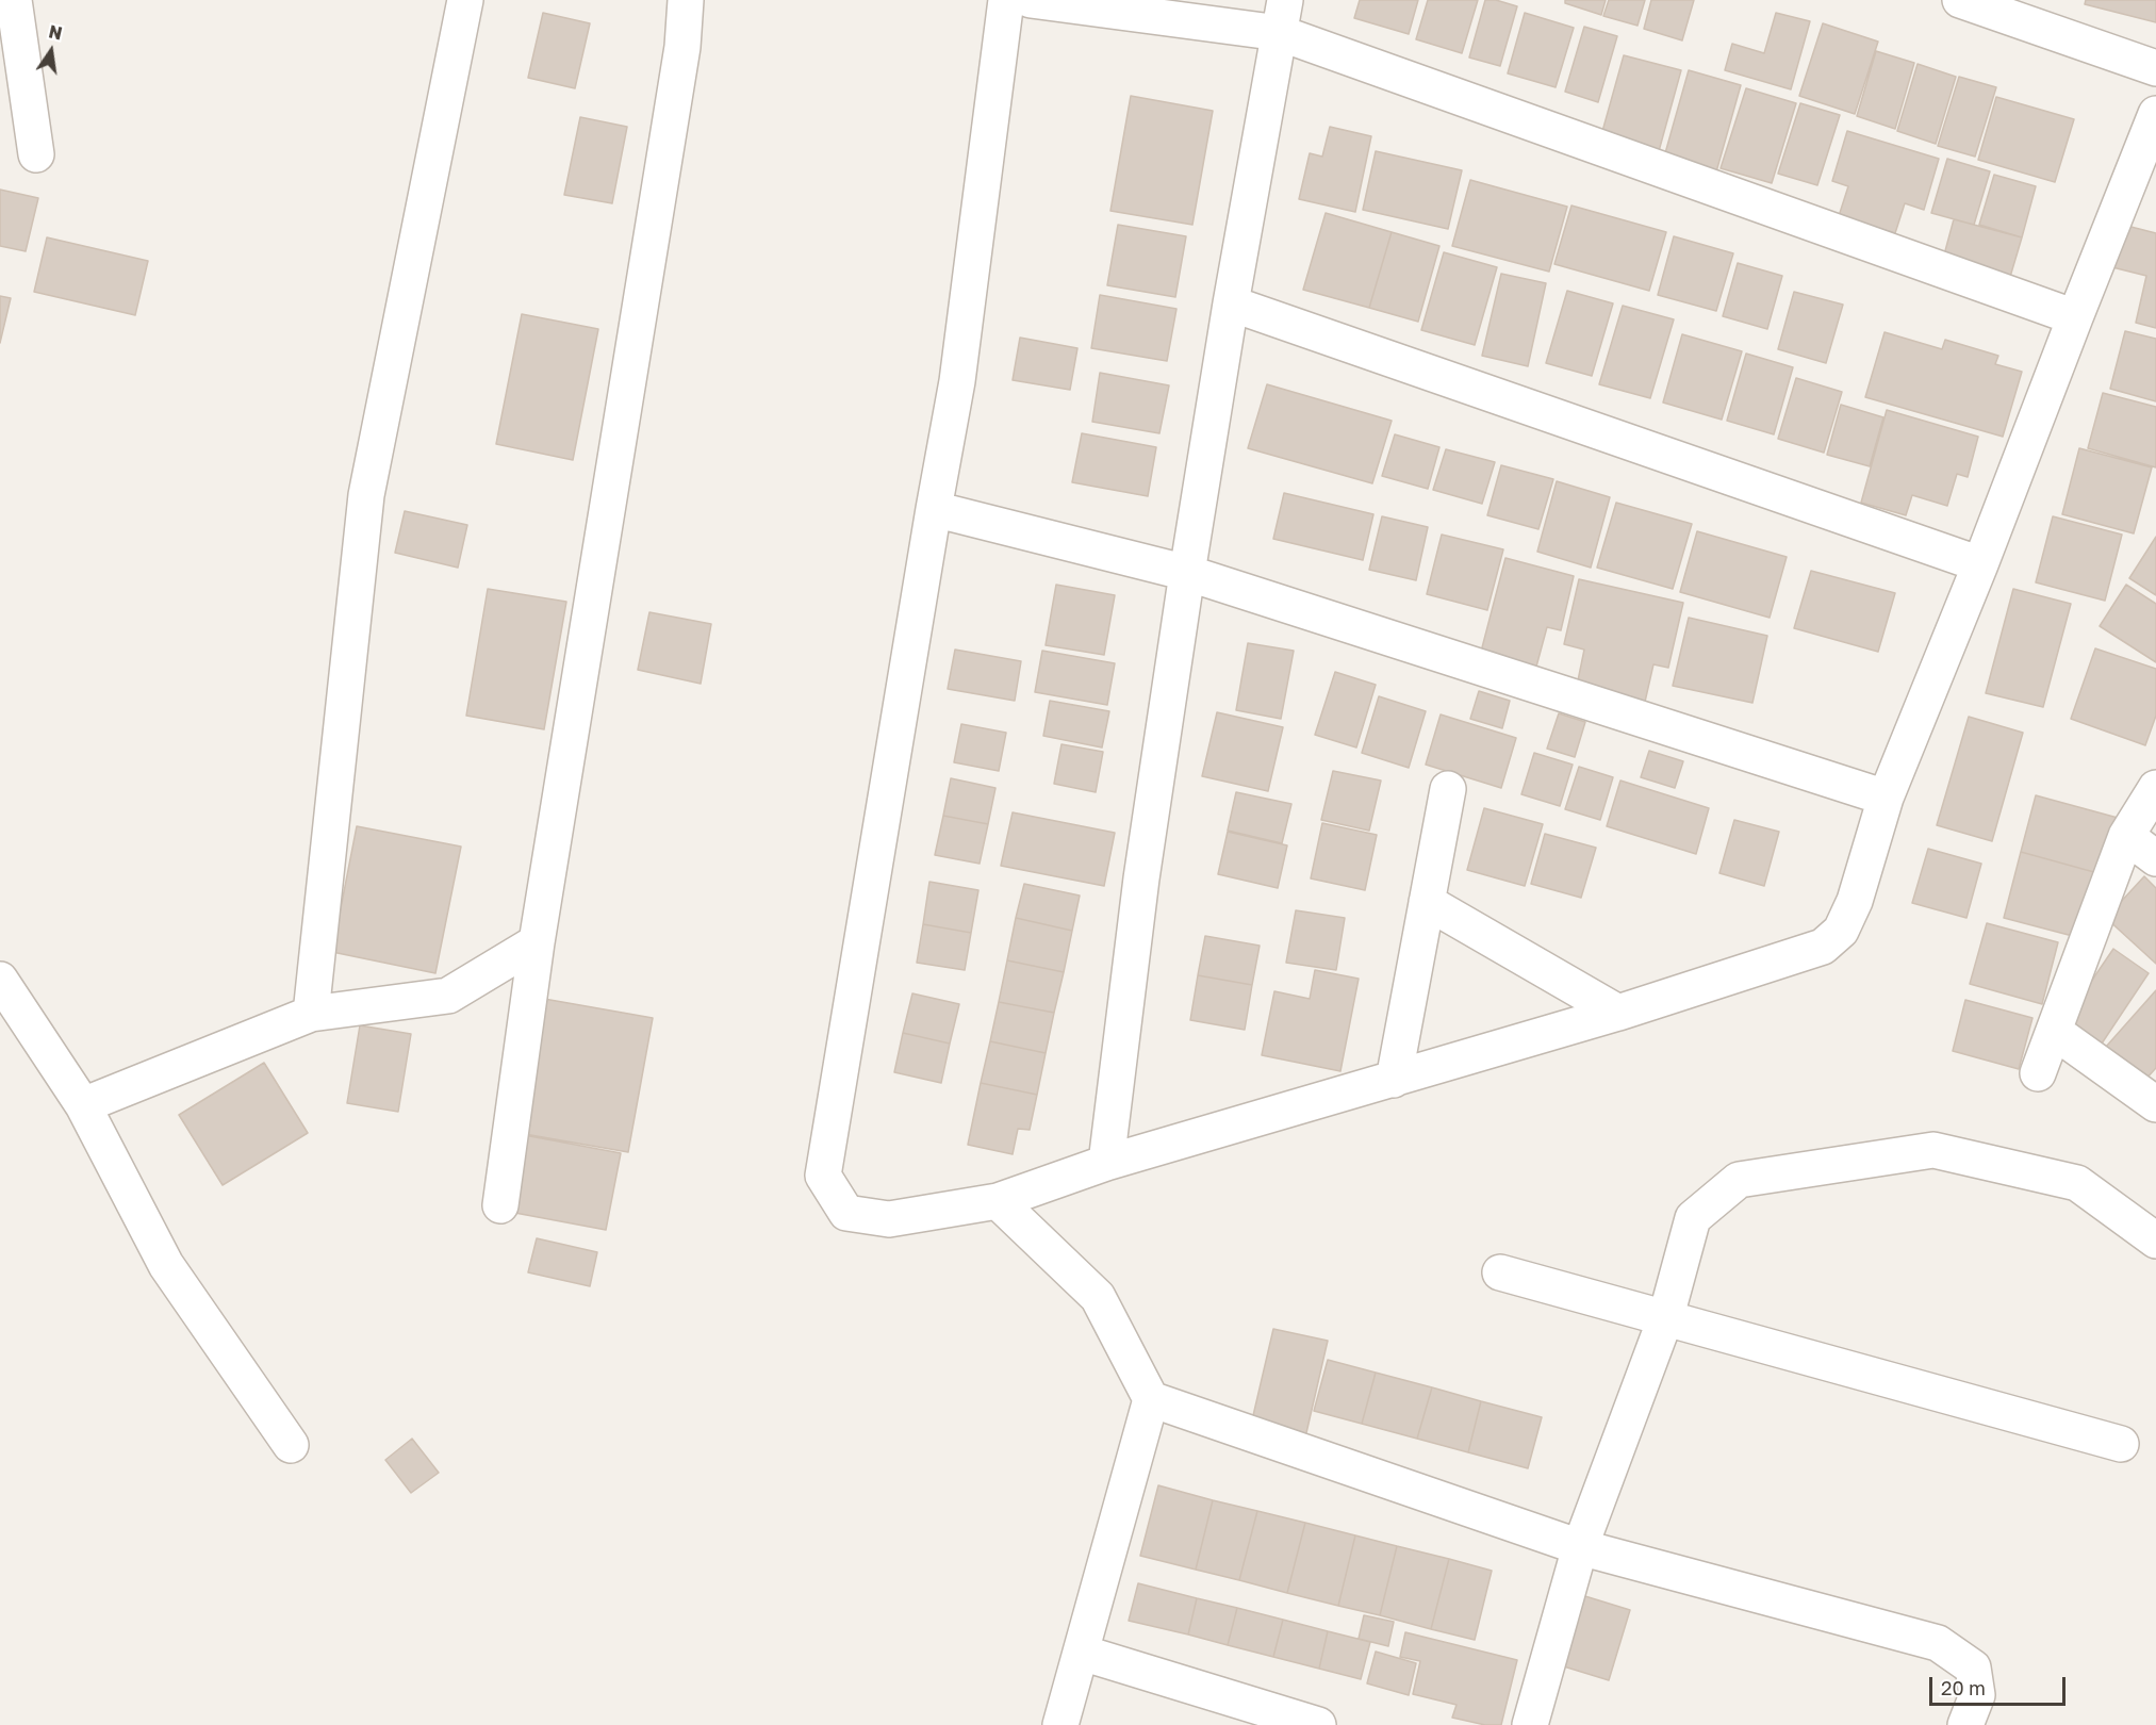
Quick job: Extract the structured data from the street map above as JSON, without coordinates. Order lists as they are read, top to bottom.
{
  "scale_bar": "20 m",
  "north": "top"
}
